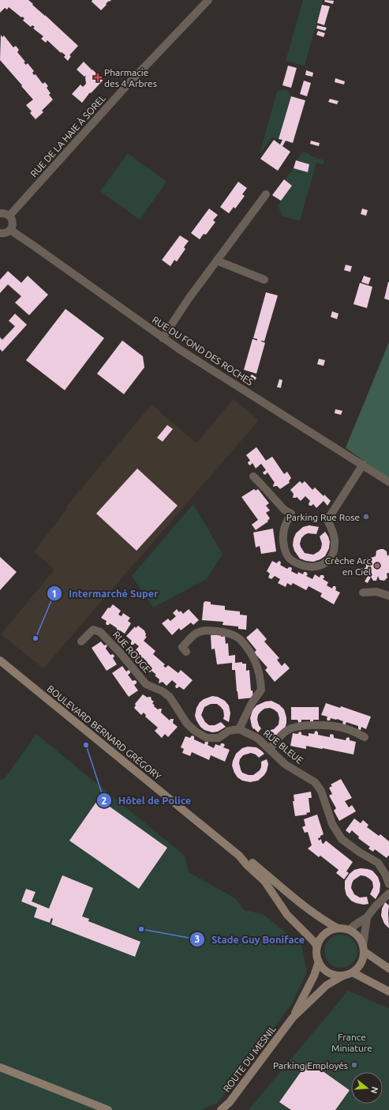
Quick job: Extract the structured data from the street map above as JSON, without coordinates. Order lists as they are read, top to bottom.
{
  "streets": {
    "street": [
      "RUE DE LA HAIE À SOREL",
      "RUE DU FOND DES ROCHES",
      "RUE ROUGE",
      "BOULEVARD BERNARD GRÉGORY",
      "RUE BLEUE",
      "ROUTE DU MESNIL"
    ]
  },
  "crossings": [
    ["RUE ROUGE", "RUE BLEUE"],
    ["BOULEVARD BERNARD GRÉGORY", "ROUTE DU MESNIL"]
  ],
  "parks": ["France Miniature"],
  "places": {
    "health": ["Pharmacie des 4 Arbres"],
    "other": [
      "Parking Rue Rose",
      "Crèche Arc en Ciel",
      "Intermarché Super",
      "Hôtel de Police",
      "Stade Guy Boniface",
      "Parking Employés"
    ]
  },
  "north": "right"
}
